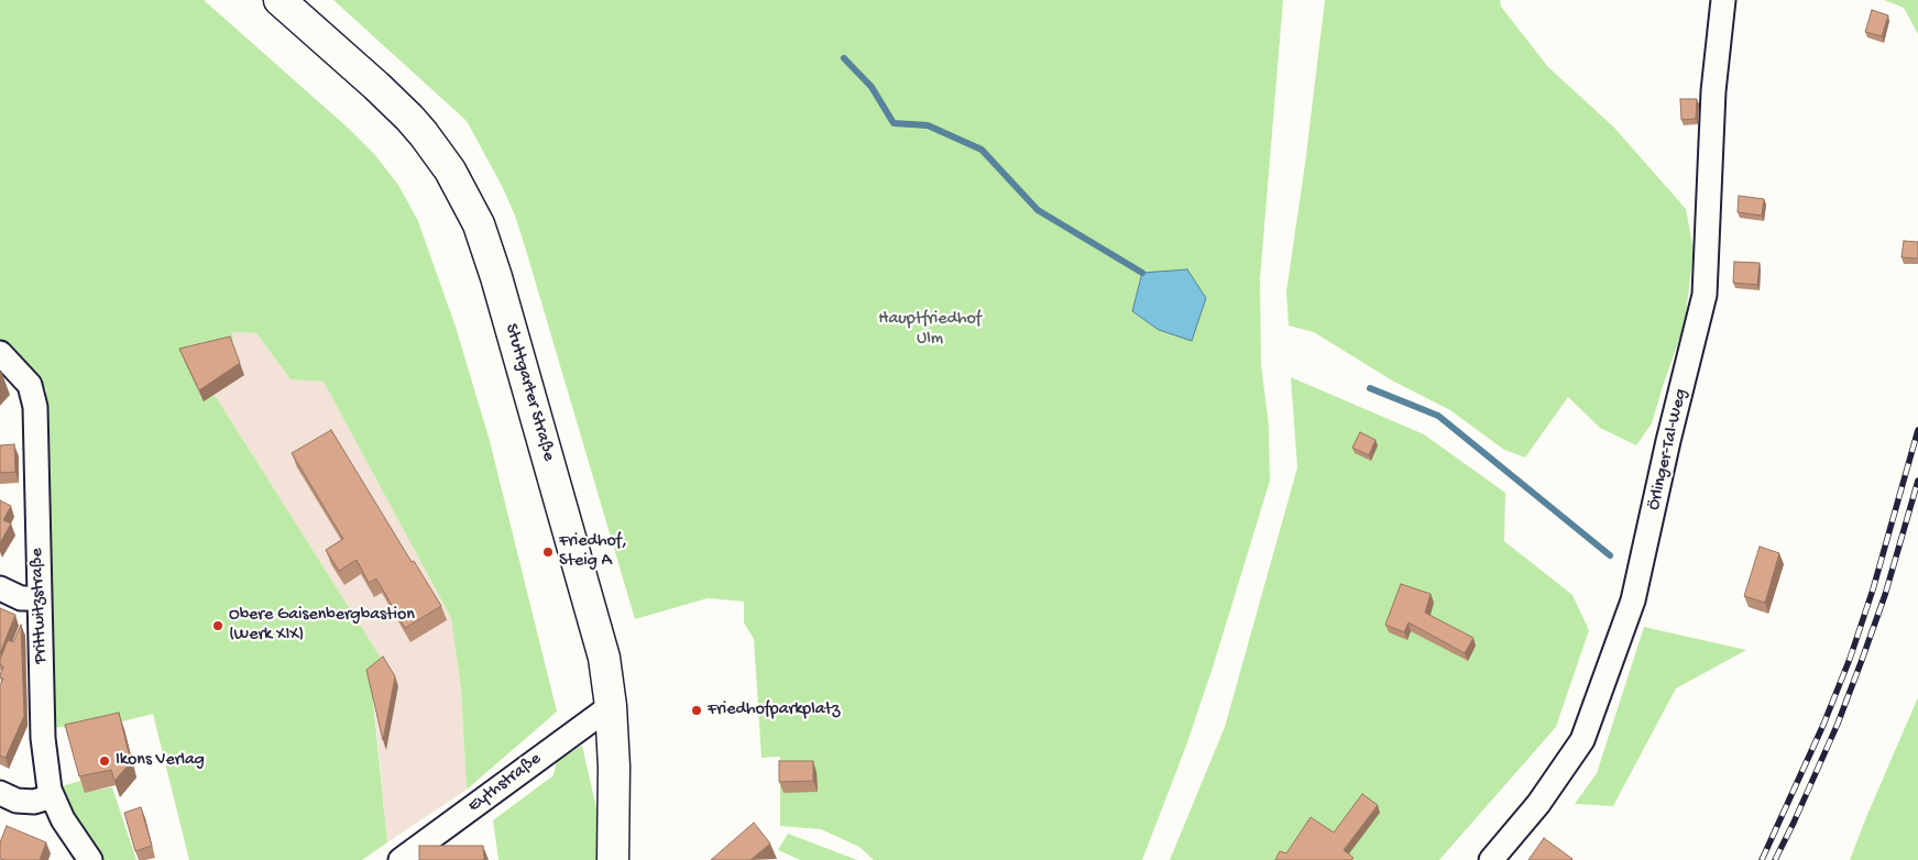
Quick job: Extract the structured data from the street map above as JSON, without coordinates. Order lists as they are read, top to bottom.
{
  "streets": {
    "main road": ["Stuttgarter Straße"],
    "street": ["Örlinger-Tal-Weg", "Prittwitzstraße", "Eythstraße"]
  },
  "crossings": [
    ["Stuttgarter Straße", "Eythstraße"]
  ],
  "parks": ["Hauptfriedhof Ulm"],
  "places": [
    "Friedhof, Steig A",
    "Obere Gaisenbergbastion (Werk XIX)",
    "Friedhofparkplatz",
    "Ikons Verlag"
  ]
}
